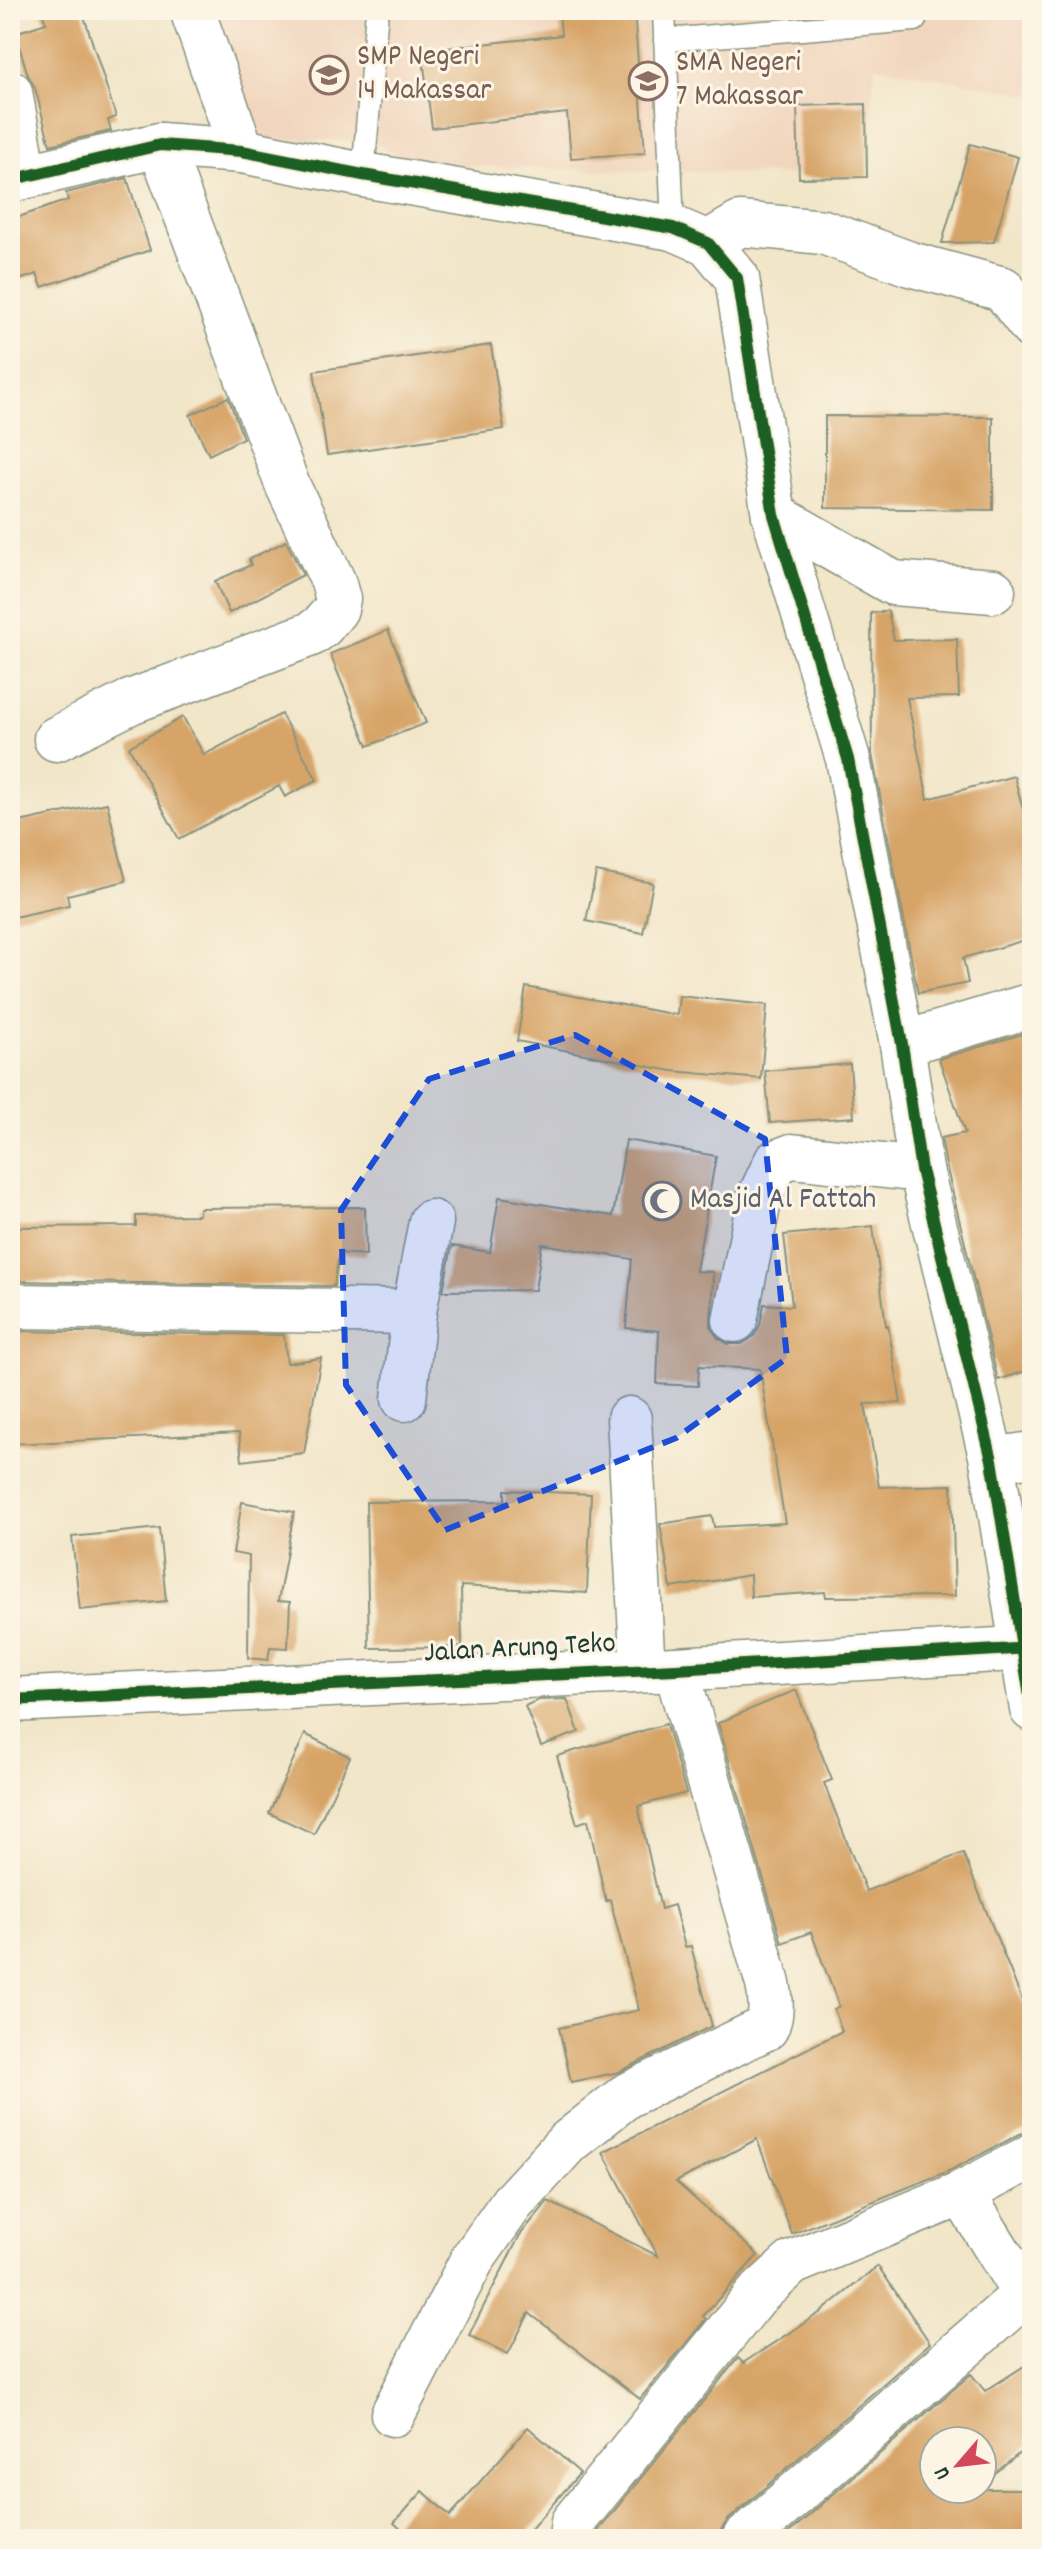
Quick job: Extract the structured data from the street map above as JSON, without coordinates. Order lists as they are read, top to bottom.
{
  "streets": {
    "street": ["Jalan Arung Teko"]
  },
  "places": {
    "school or university": ["SMP Negeri 14 Makassar", "SMA Negeri 7 Makassar"],
    "mosque": ["Masjid Al Fattah"]
  },
  "north": "bottom left"
}
